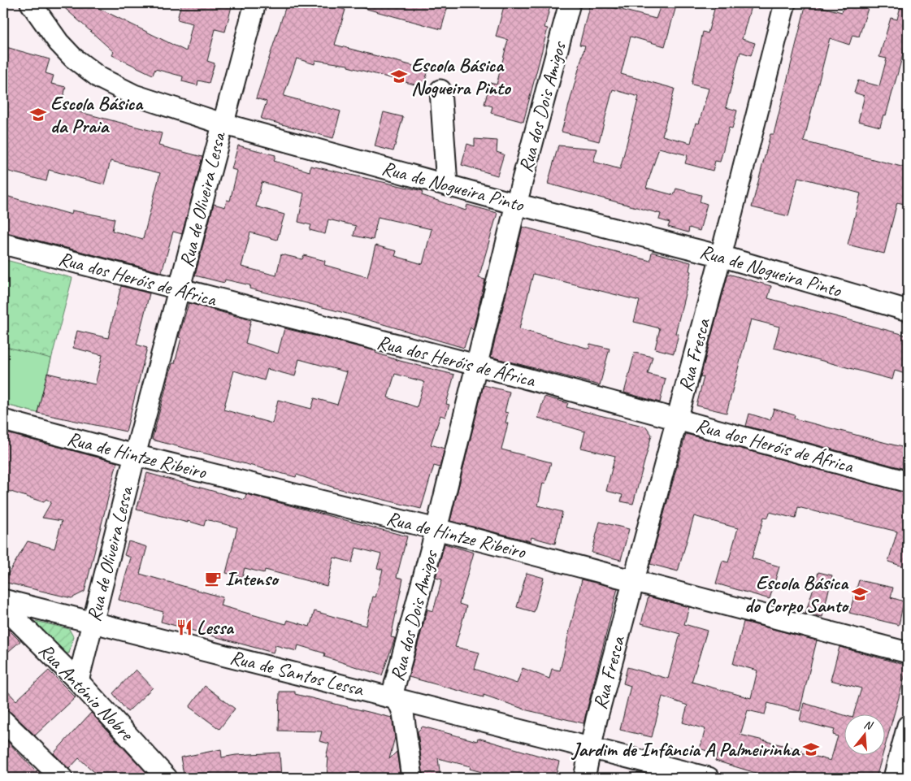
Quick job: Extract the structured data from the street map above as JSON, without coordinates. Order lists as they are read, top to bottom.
{
  "streets": {
    "street": [
      "Rua dos Dois Amigos",
      "Rua de Nogueira Pinto",
      "Rua de Oliveira Lessa",
      "Rua dos Heróis de África",
      "Rua Fresca",
      "Rua de Hintze Ribeiro",
      "Rua de Santos Lessa",
      "Rua António Nobre"
    ]
  },
  "crossings": [
    ["Rua dos Dois Amigos", "Rua de Nogueira Pinto"],
    ["Rua dos Dois Amigos", "Rua dos Heróis de África"],
    ["Rua dos Dois Amigos", "Rua de Hintze Ribeiro"],
    ["Rua dos Dois Amigos", "Rua de Santos Lessa"],
    ["Rua de Nogueira Pinto", "Rua de Oliveira Lessa"],
    ["Rua de Nogueira Pinto", "Rua Fresca"],
    ["Rua de Oliveira Lessa", "Rua dos Heróis de África"],
    ["Rua de Oliveira Lessa", "Rua de Hintze Ribeiro"],
    ["Rua de Oliveira Lessa", "Rua de Santos Lessa"],
    ["Rua de Oliveira Lessa", "Rua António Nobre"],
    ["Rua dos Heróis de África", "Rua Fresca"],
    ["Rua Fresca", "Rua de Hintze Ribeiro"],
    ["Rua Fresca", "Rua de Santos Lessa"]
  ],
  "places": {
    "school or university": [
      "Escola Básica Nogueira Pinto",
      "Escola Básica da Praia",
      "Escola Básica do Corpo Santo",
      "Jardim de Infância A Palmeirinha"
    ],
    "cafe": ["Intenso"],
    "restaurant": ["Lessa"]
  },
  "north": "top"
}
